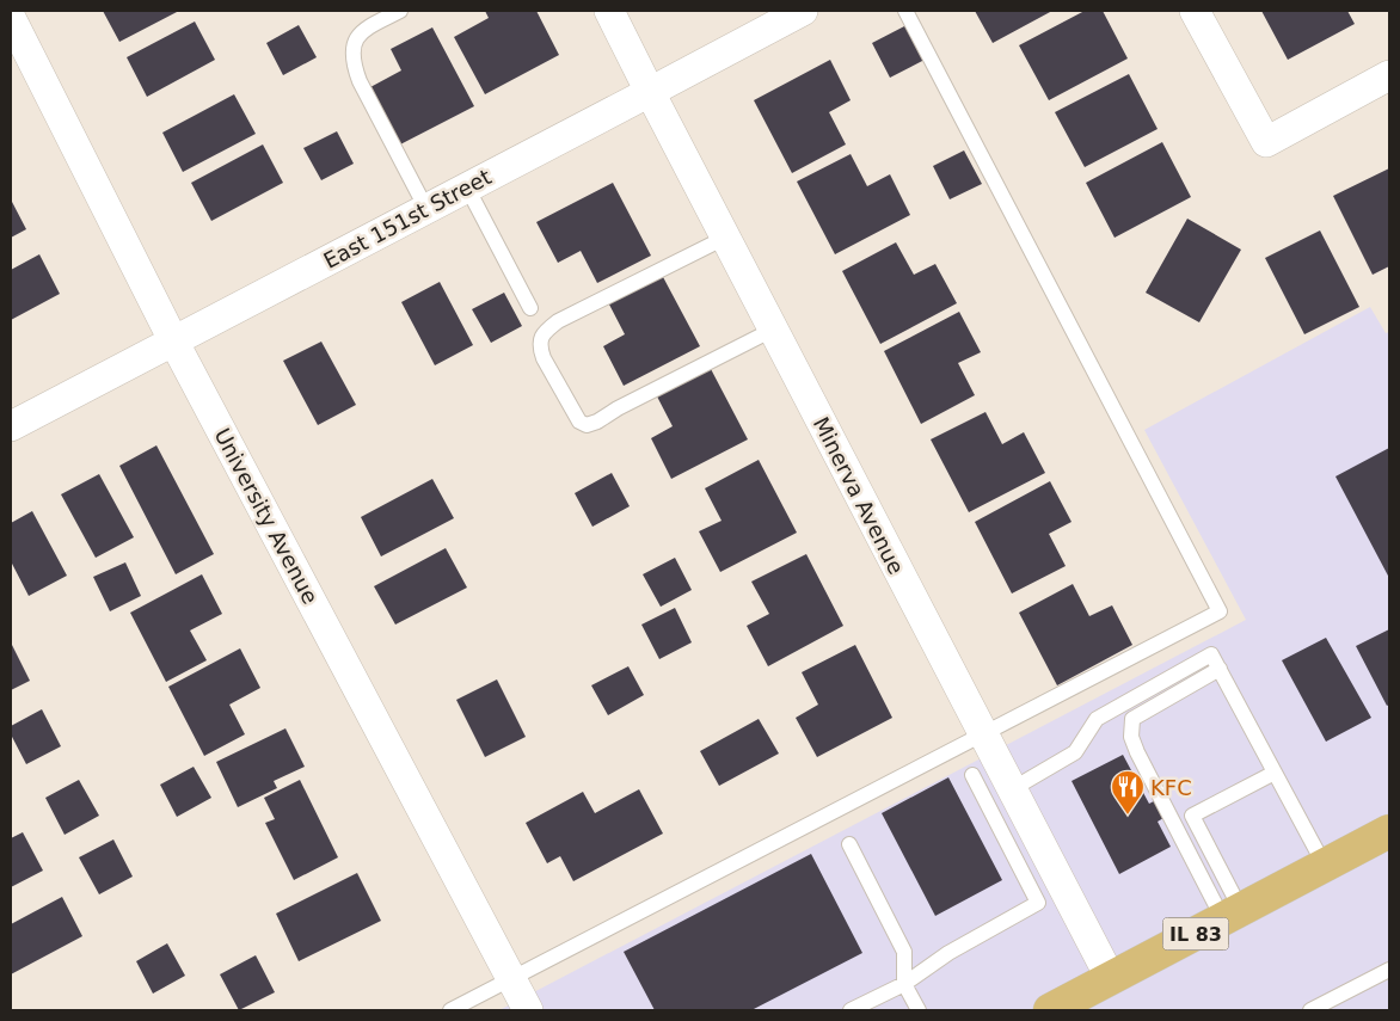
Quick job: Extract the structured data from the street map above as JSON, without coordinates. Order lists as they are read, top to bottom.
{
  "streets": {
    "main road": ["IL 83"],
    "street": ["East 151st Street", "Minerva Avenue", "University Avenue"]
  },
  "crossings": [
    ["East 151st Street", "Minerva Avenue"],
    ["East 151st Street", "University Avenue"],
    ["Minerva Avenue", "IL 83"]
  ],
  "places": {
    "restaurant": ["KFC"]
  }
}
